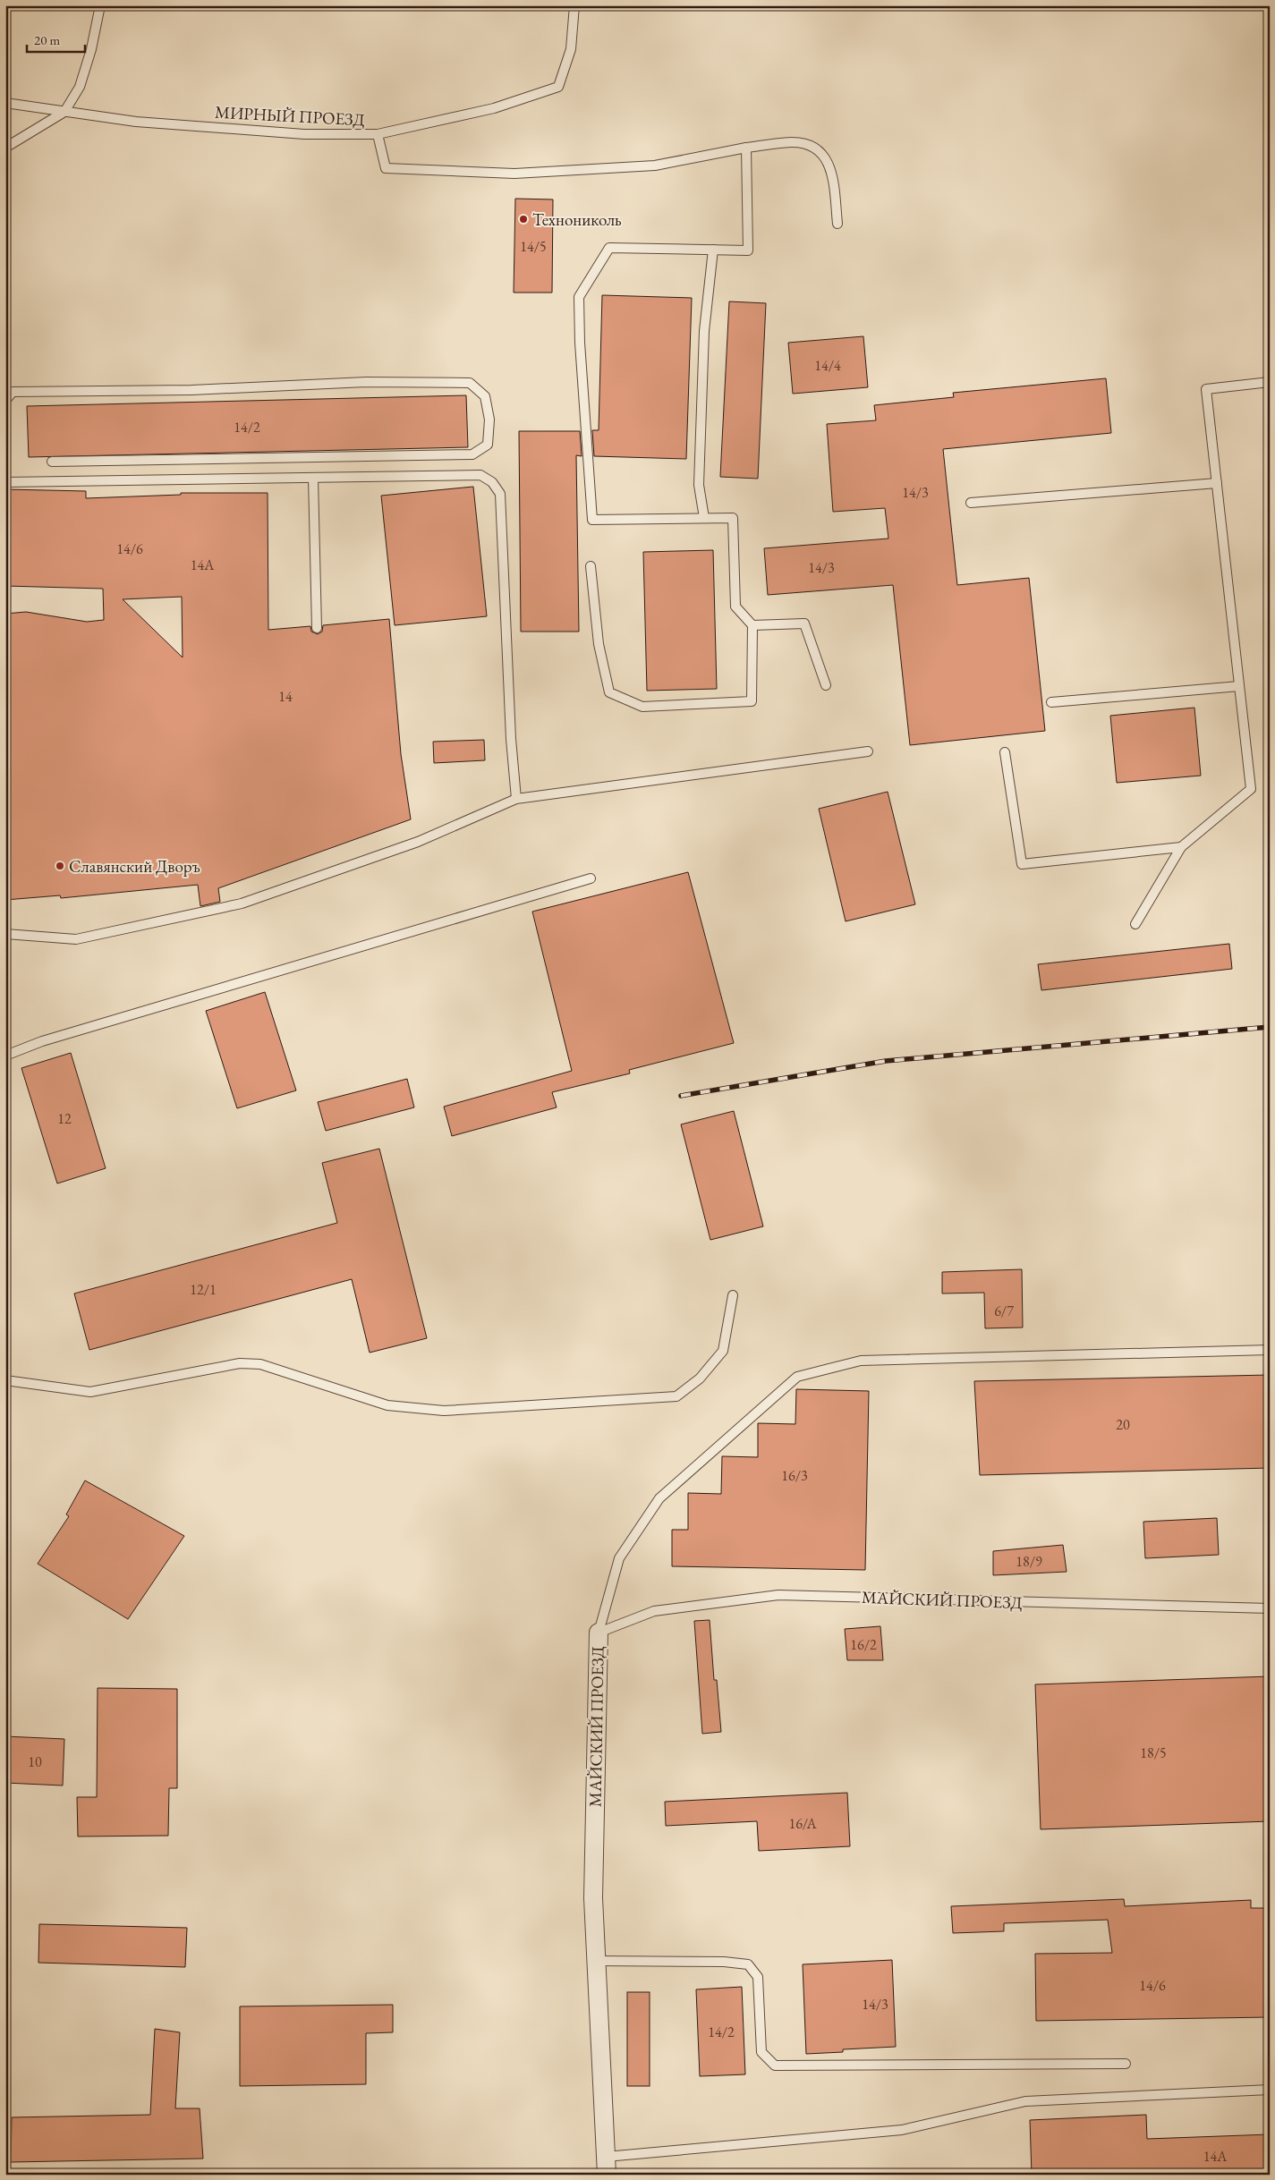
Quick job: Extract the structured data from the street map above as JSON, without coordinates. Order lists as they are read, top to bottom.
{
  "streets": {
    "street": ["МАЙСКИЙ ПРОЕЗД"],
    "lane": ["МИРНЫЙ ПРОЕЗД"]
  },
  "places": ["Технониколь", "Cлавянский Дворъ"],
  "house_numbers": [
    "14/5",
    "14/4",
    "14/2",
    "14/3",
    "14/6",
    "14А",
    "14/3",
    "14",
    "12",
    "12/1",
    "6/7",
    "20",
    "16/3",
    "18/9",
    "16/2",
    "18/5",
    "10",
    "16/A",
    "14/6",
    "14/3",
    "14/2",
    "14А"
  ],
  "scale_bar": "20 m"
}
